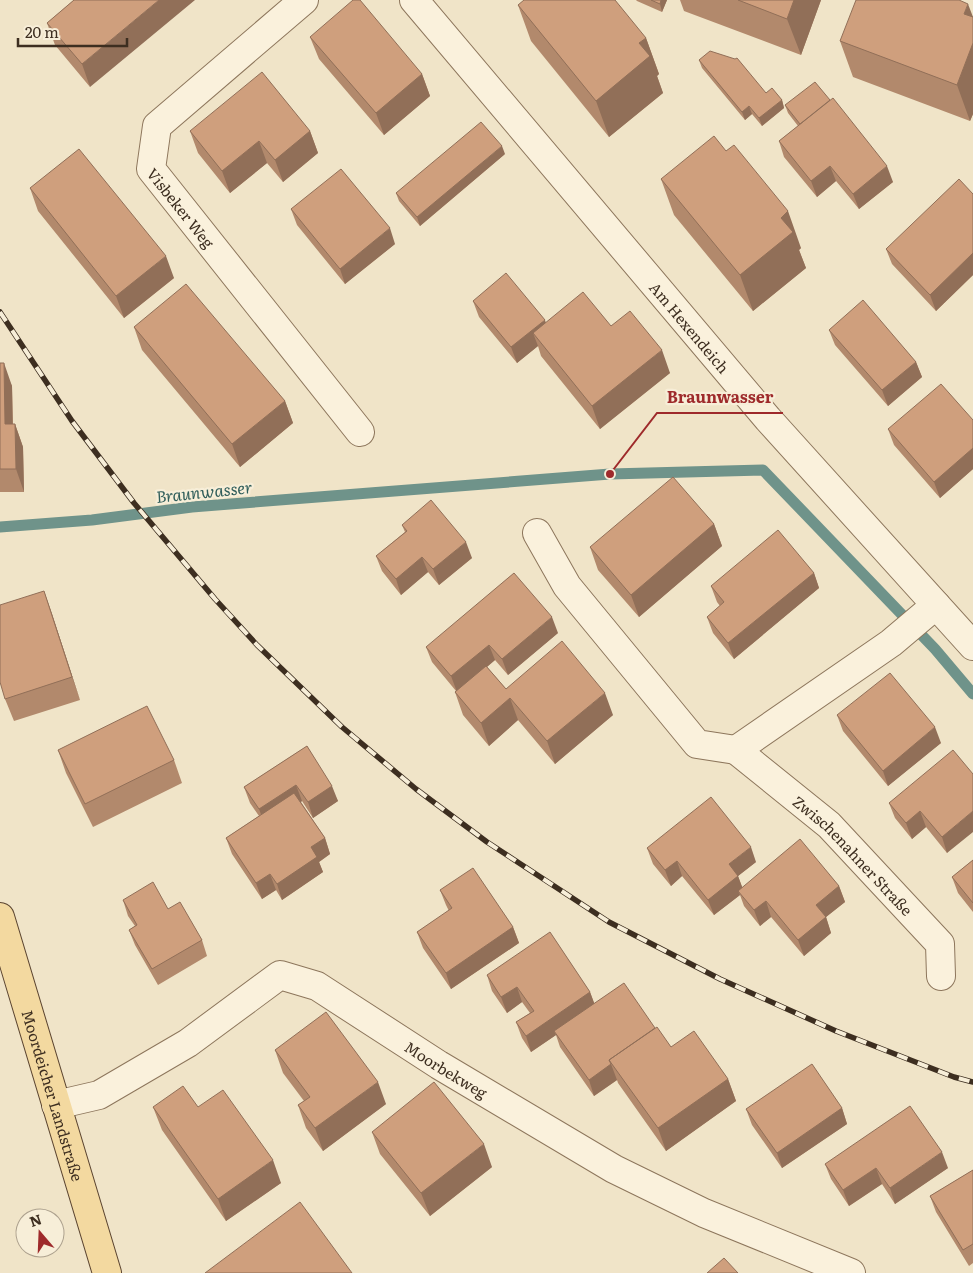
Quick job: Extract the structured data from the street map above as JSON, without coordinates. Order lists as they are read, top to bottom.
{
  "streets": {
    "main road": ["Moordeicher Landstraße"],
    "street": [
      "Visbeker Weg",
      "Am Hexendeich",
      "Zwischenahner Straße",
      "Moorbekweg"
    ]
  },
  "crossings": [
    ["Moorbekweg", "Moordeicher Landstraße"]
  ],
  "water": ["Braunwasser"],
  "places": ["Braunwasser"],
  "scale_bar": "20 m",
  "north": "top"
}
